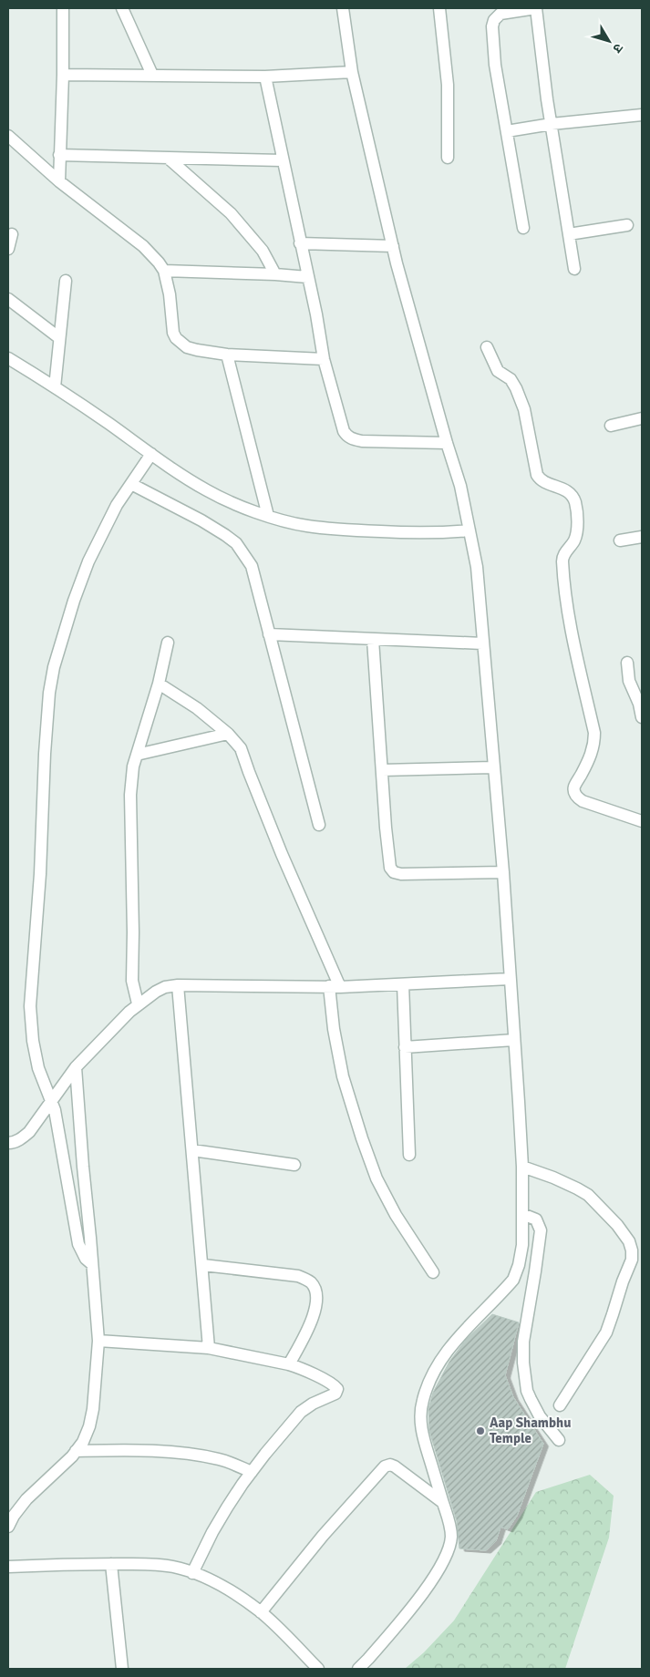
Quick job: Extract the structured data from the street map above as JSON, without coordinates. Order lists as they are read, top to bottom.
{
  "places": ["Aap Shambhu Temple"],
  "north": "bottom right"
}
